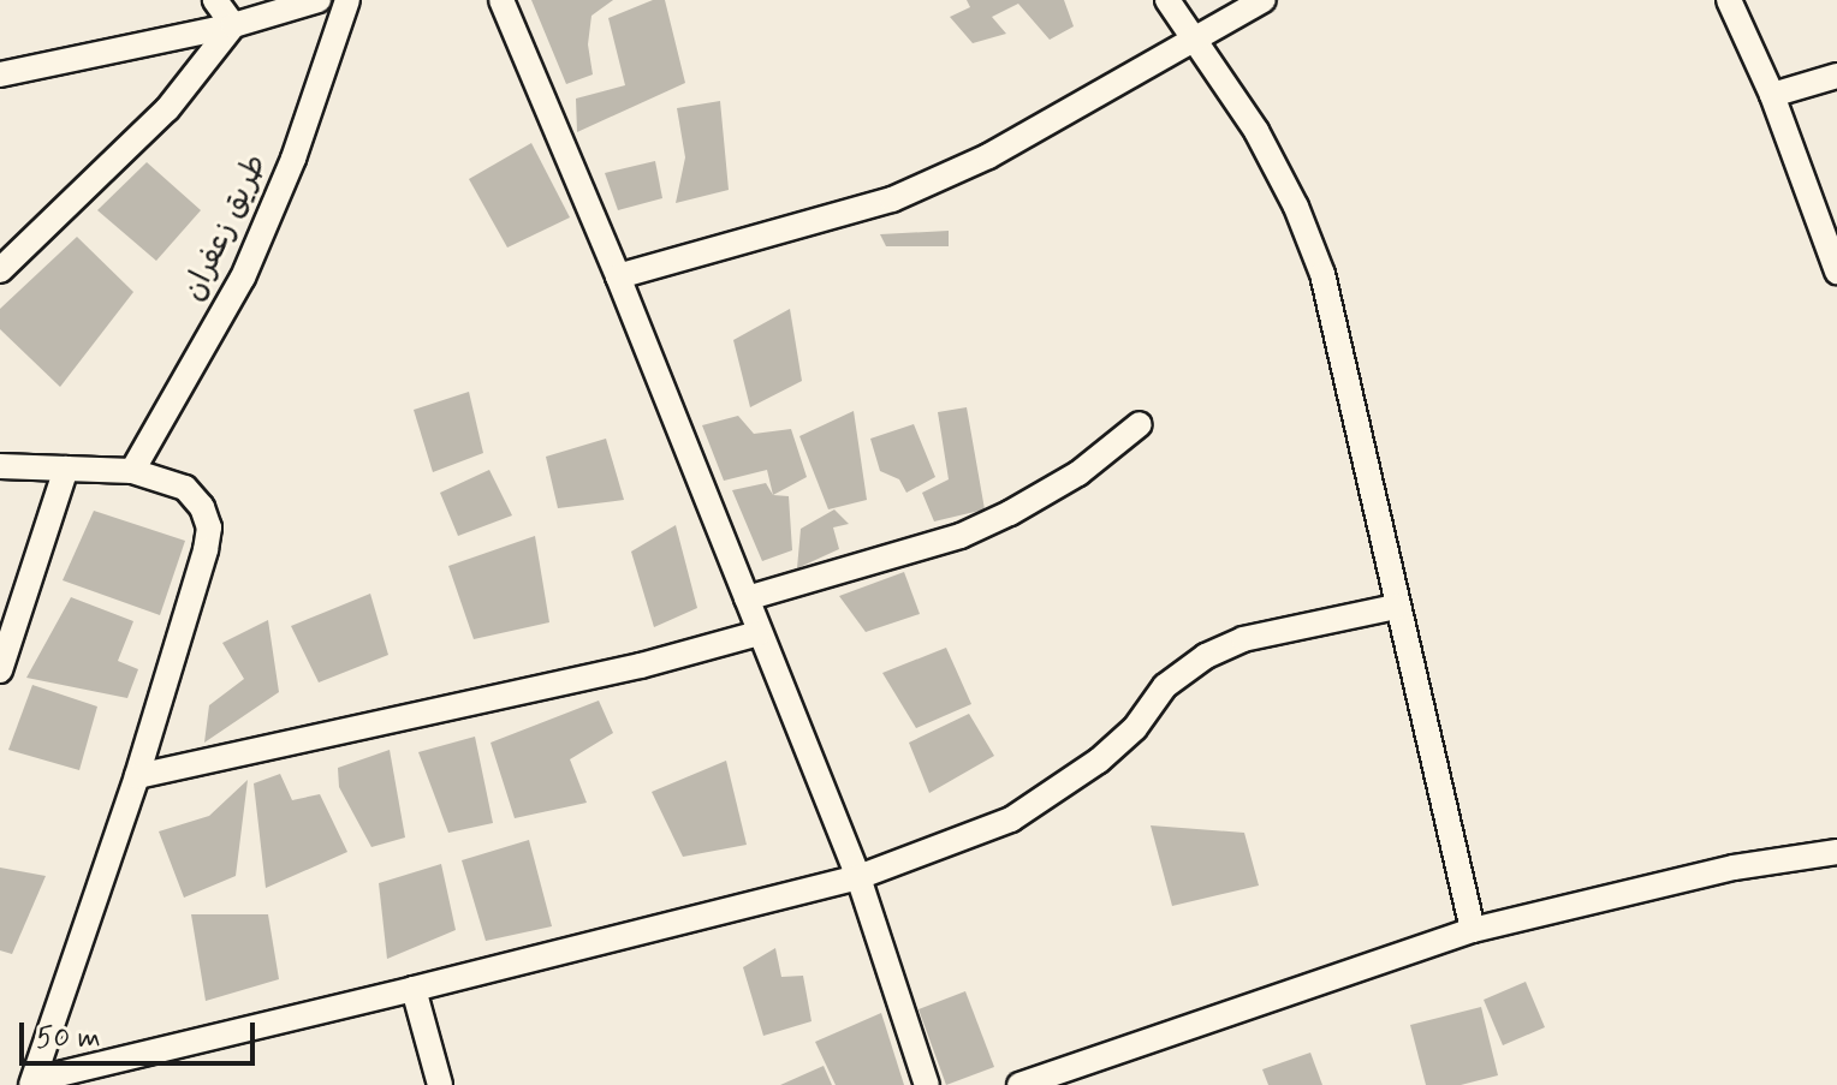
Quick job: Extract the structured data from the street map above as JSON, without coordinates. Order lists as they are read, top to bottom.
{
  "streets": {
    "street": ["طريق زعفران"]
  },
  "scale_bar": "50 m"
}
